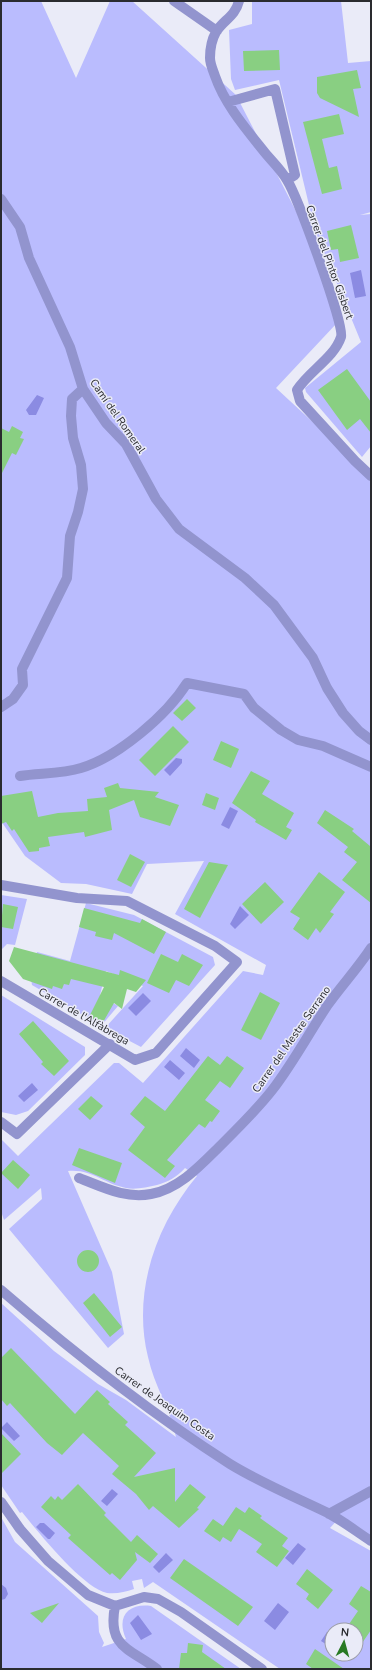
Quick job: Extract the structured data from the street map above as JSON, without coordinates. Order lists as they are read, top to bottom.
{
  "streets": {
    "street": [
      "Carrer del Pintor Gisbert",
      "Camí del Romeral",
      "Carrer de l'Alfàbrega",
      "Carrer del Mestre Serrano",
      "Carrer de Joaquim Costa"
    ]
  },
  "north": "top"
}
